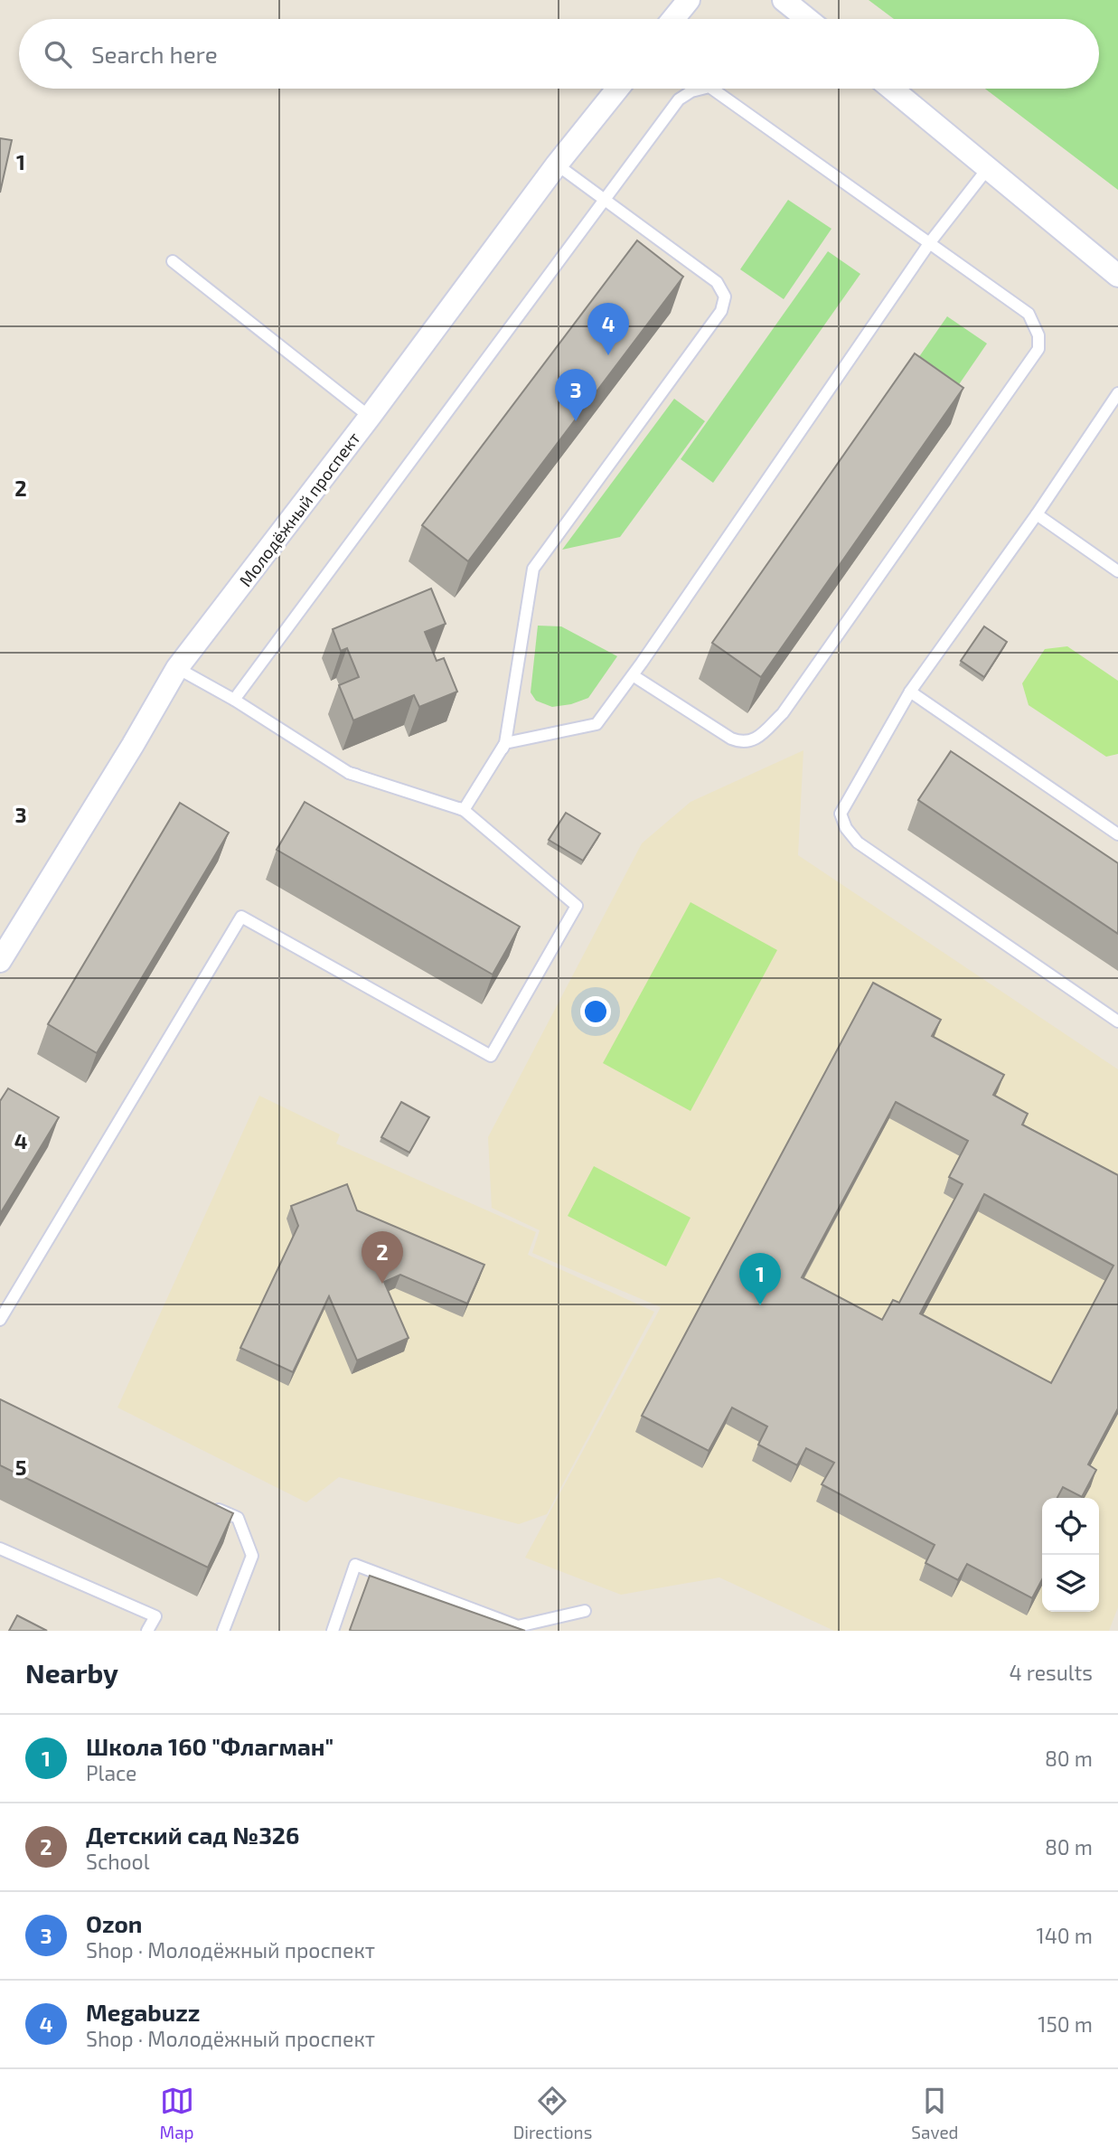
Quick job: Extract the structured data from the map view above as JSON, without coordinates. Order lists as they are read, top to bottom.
{
  "streets": {
    "street": ["Молодёжный проспект"]
  },
  "page": {
    "search": "Search here",
    "pins": [
      "4",
      "3",
      "2",
      "1"
    ],
    "heading": ["Nearby", "4 results"],
    "list": [
      {
        "mark": "1",
        "name": "Школа 160 \"Флагман\"",
        "note": "Place",
        "value": "80 m"
      },
      {
        "mark": "2",
        "name": "Детский сад №326",
        "note": "School",
        "value": "80 m"
      },
      {
        "mark": "3",
        "name": "Ozon",
        "note": "Shop · Молодёжный проспект",
        "value": "140 m"
      },
      {
        "mark": "4",
        "name": "Megabuzz",
        "note": "Shop · Молодёжный проспект",
        "value": "150 m"
      }
    ],
    "nav": ["Map", "Directions", "Saved"]
  },
  "grid": {
    "rows": [
      "1",
      "2",
      "3",
      "4",
      "5"
    ]
  }
}
